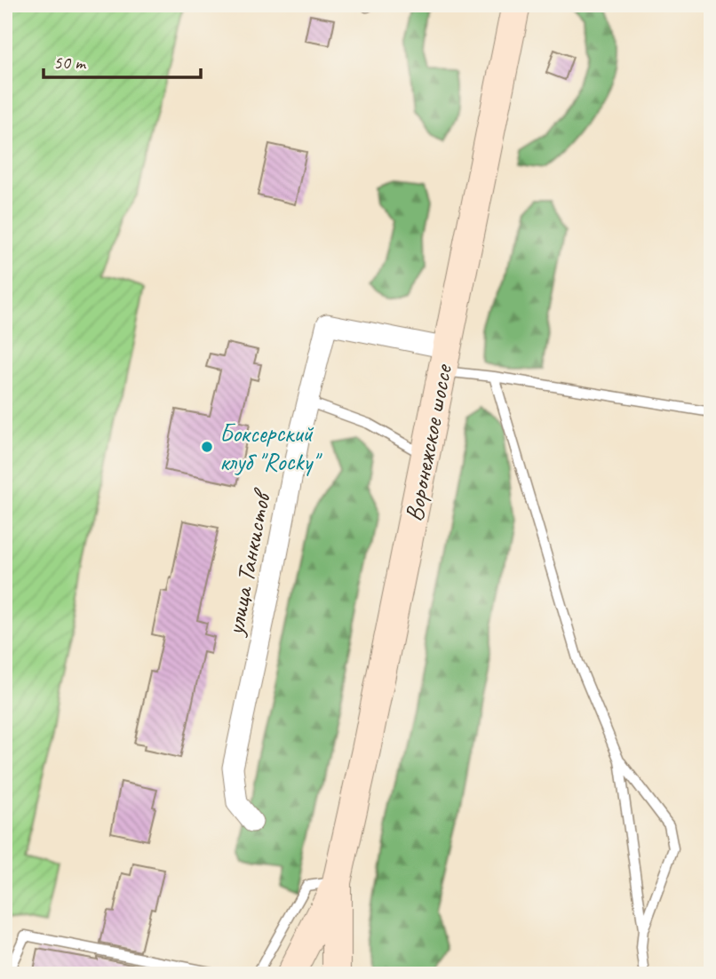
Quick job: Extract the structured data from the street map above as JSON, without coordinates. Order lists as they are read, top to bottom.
{
  "streets": {
    "main road": ["Воронежское шоссе"],
    "street": ["улица Танкистов"]
  },
  "crossings": [
    ["Воронежское шоссе", "улица Танкистов"]
  ],
  "places": ["Боксерский клуб \"Rocky\""],
  "scale_bar": "50 m"
}
